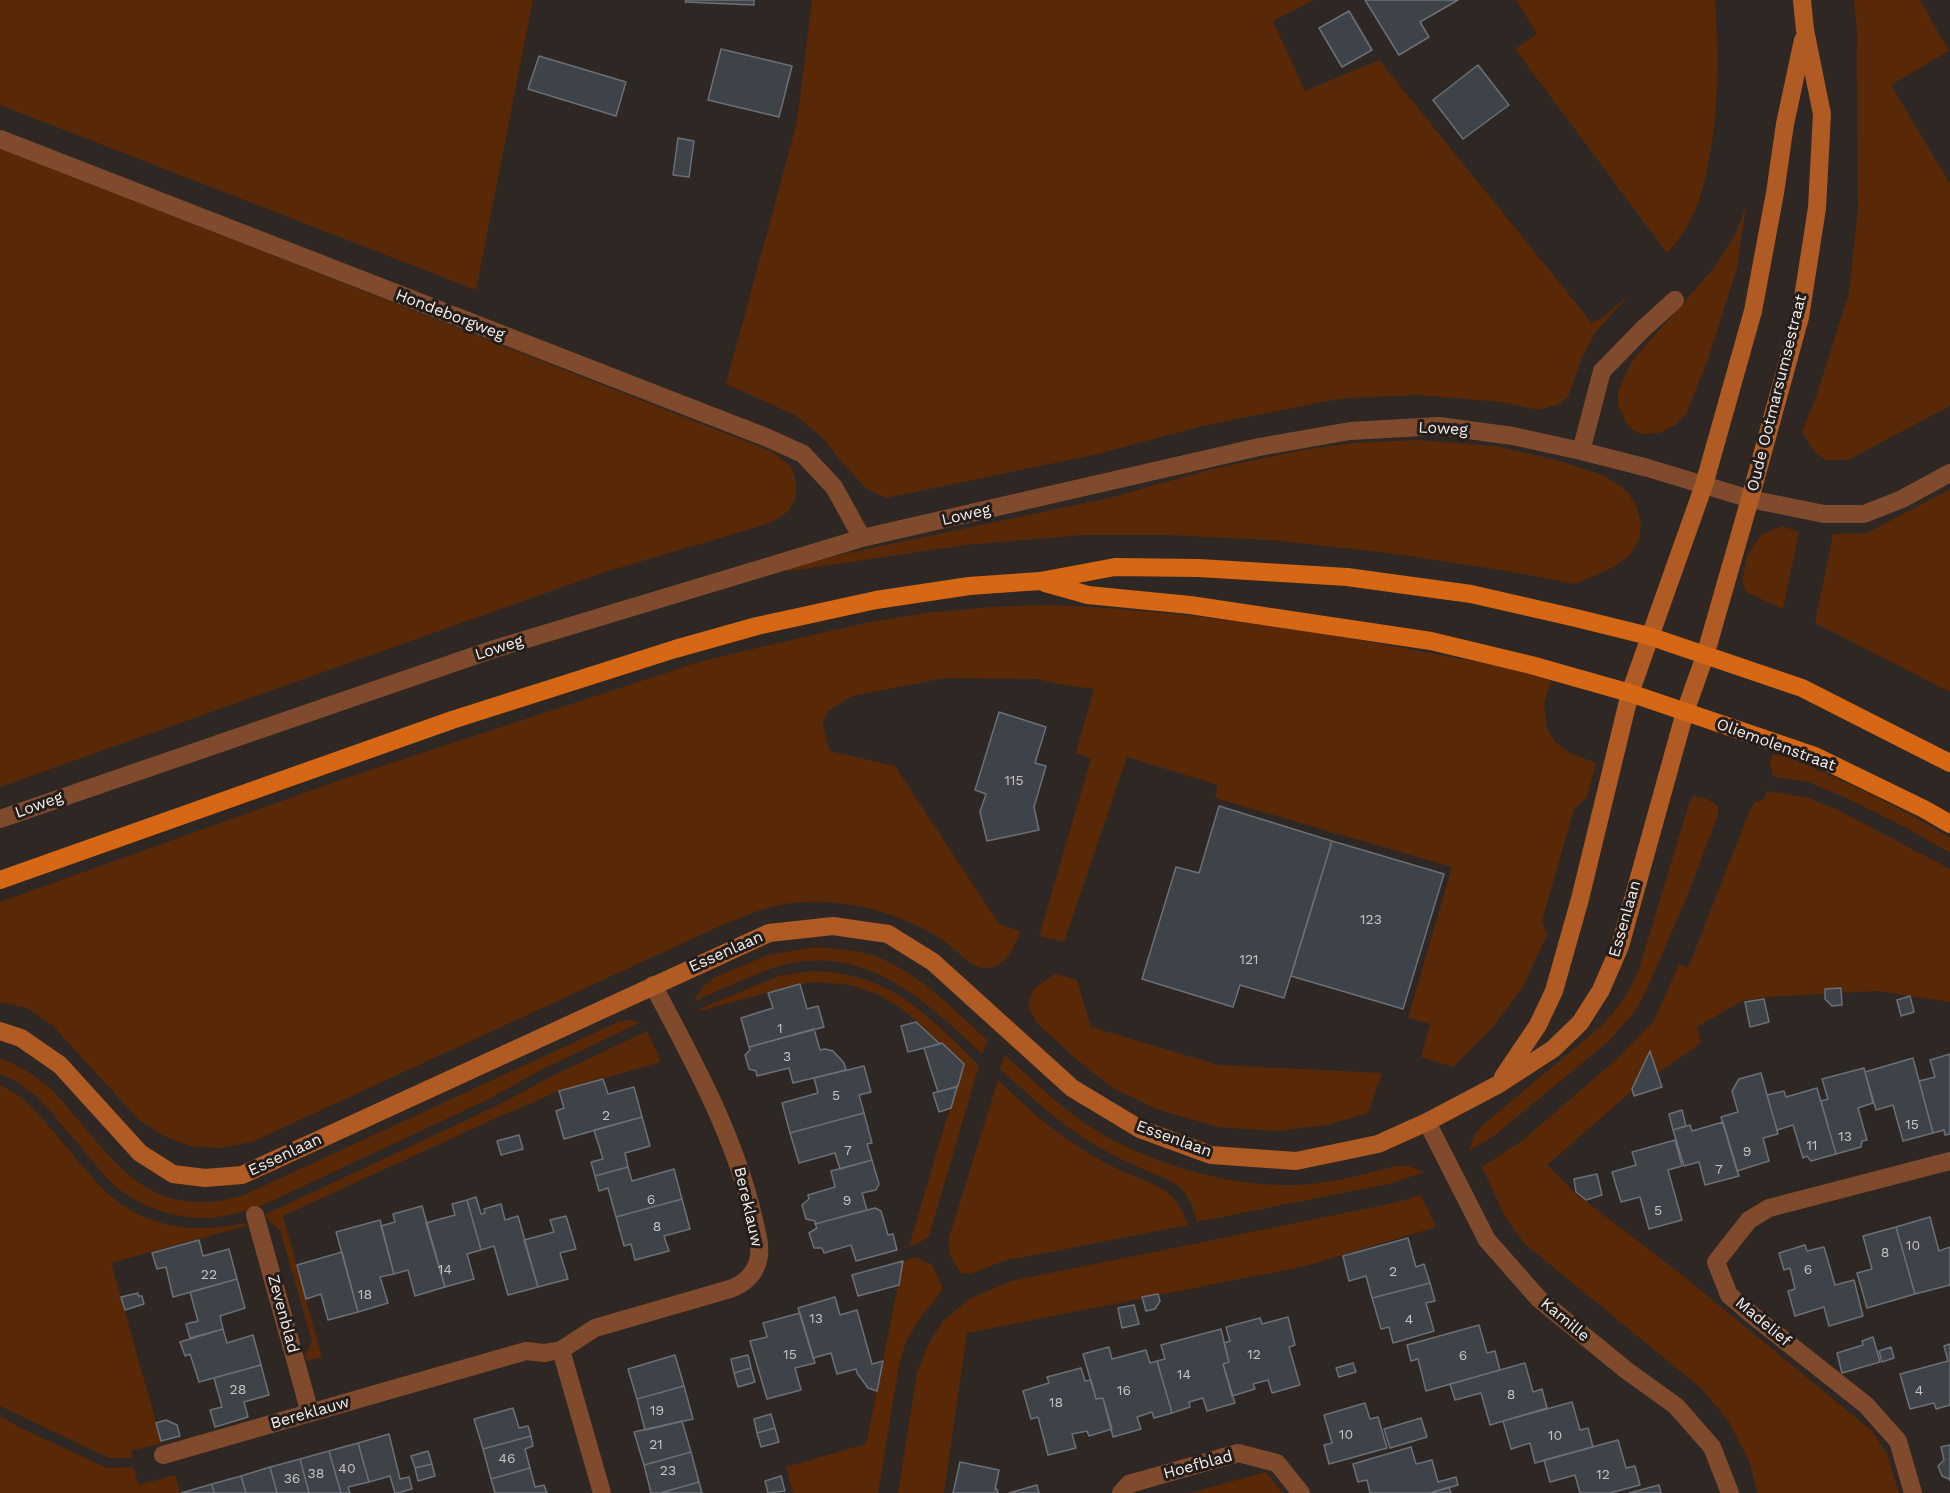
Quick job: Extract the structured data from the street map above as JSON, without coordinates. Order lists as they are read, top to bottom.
{
  "streets": {
    "main road": ["Oliemolenstraat"],
    "street": [
      "Hondeborgweg",
      "Oude Ootmarsumsestraat",
      "Loweg",
      "Essenlaan",
      "Bereklauw",
      "Zevenblad",
      "Kamille",
      "Madelief",
      "Hoefblad"
    ]
  },
  "crossings": [
    ["Hondeborgweg", "Loweg"],
    ["Oude Ootmarsumsestraat", "Loweg"],
    ["Oude Ootmarsumsestraat", "Oliemolenstraat"],
    ["Oude Ootmarsumsestraat", "Essenlaan"],
    ["Oliemolenstraat", "Essenlaan"],
    ["Essenlaan", "Bereklauw"],
    ["Essenlaan", "Kamille"],
    ["Bereklauw", "Zevenblad"]
  ],
  "house_numbers": [
    "115",
    "123",
    "121",
    "1",
    "3",
    "5",
    "2",
    "15",
    "13",
    "11",
    "7",
    "9",
    "7",
    "6",
    "9",
    "5",
    "8",
    "10",
    "8",
    "14",
    "6",
    "2",
    "22",
    "18",
    "13",
    "4",
    "15",
    "12",
    "6",
    "14",
    "28",
    "16",
    "4",
    "8",
    "18",
    "19",
    "10",
    "10",
    "21",
    "46",
    "40",
    "23",
    "38",
    "12",
    "36"
  ]
}
